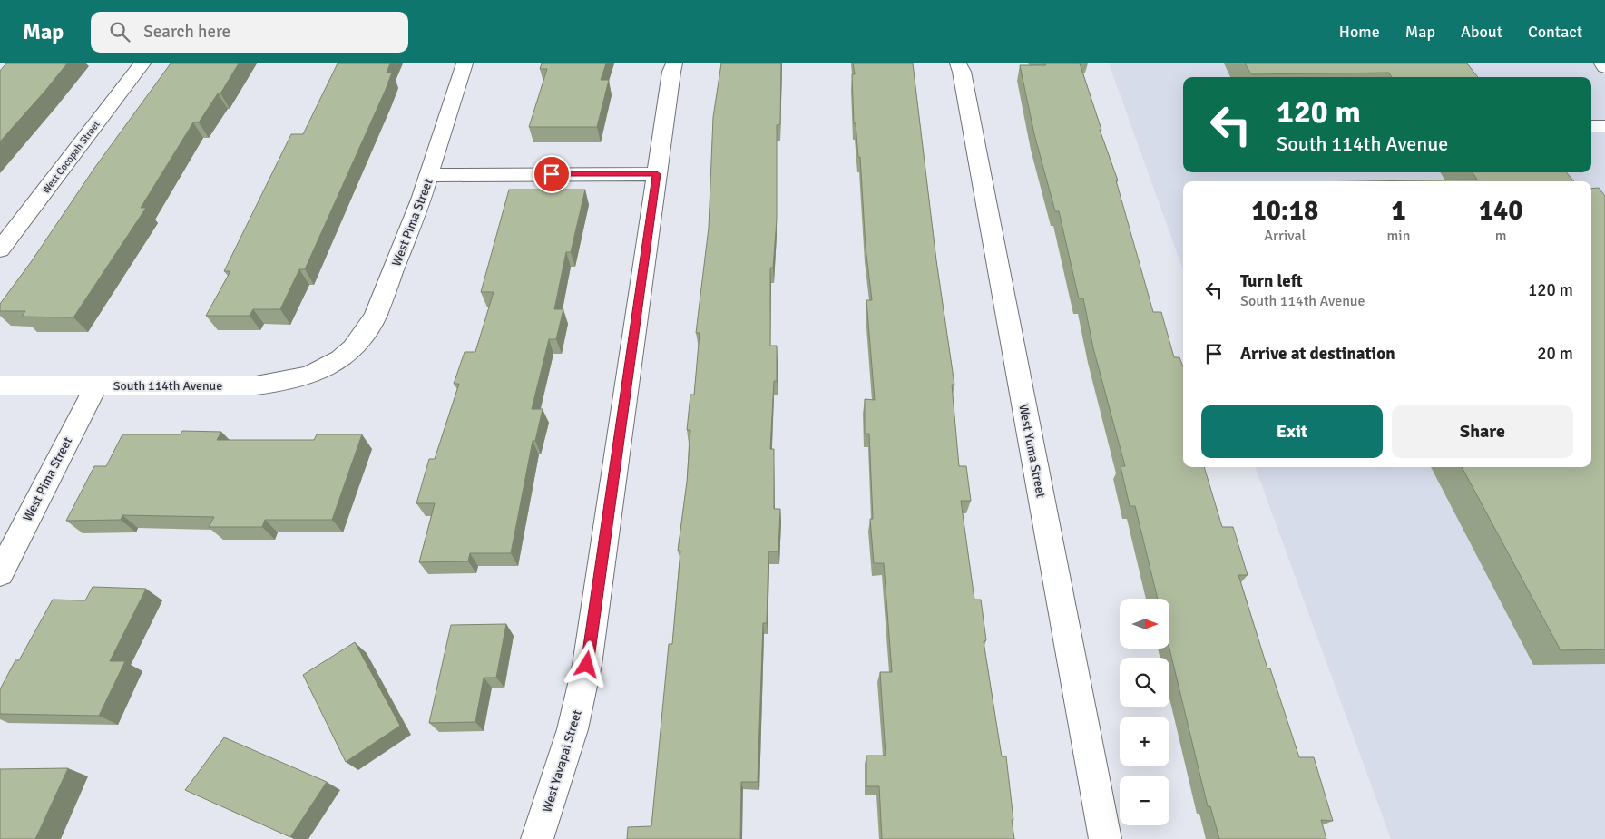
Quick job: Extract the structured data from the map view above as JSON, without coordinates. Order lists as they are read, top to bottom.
{
  "streets": {
    "street": [
      "West Cocopah Street",
      "West Pima Street",
      "South 114th Avenue",
      "West Yuma Street",
      "West Yavapai Street"
    ]
  },
  "crossings": [
    ["West Pima Street", "South 114th Avenue"]
  ],
  "north": "right",
  "page": {
    "header": "Map",
    "search": "Search here",
    "nav": [
      "Home",
      "Map",
      "About",
      "Contact"
    ],
    "turn": ["120 m", "South 114th Avenue"],
    "eta": [
      "10:18",
      "Arrival",
      "1",
      "min",
      "140",
      "m"
    ],
    "list": [
      {
        "name": "Turn left",
        "note": "South 114th Avenue",
        "value": "120 m"
      },
      {
        "name": "Arrive at destination",
        "value": "20 m"
      }
    ],
    "buttons": ["Exit", "Share"],
    "map_buttons": ["+", "−"]
  }
}
